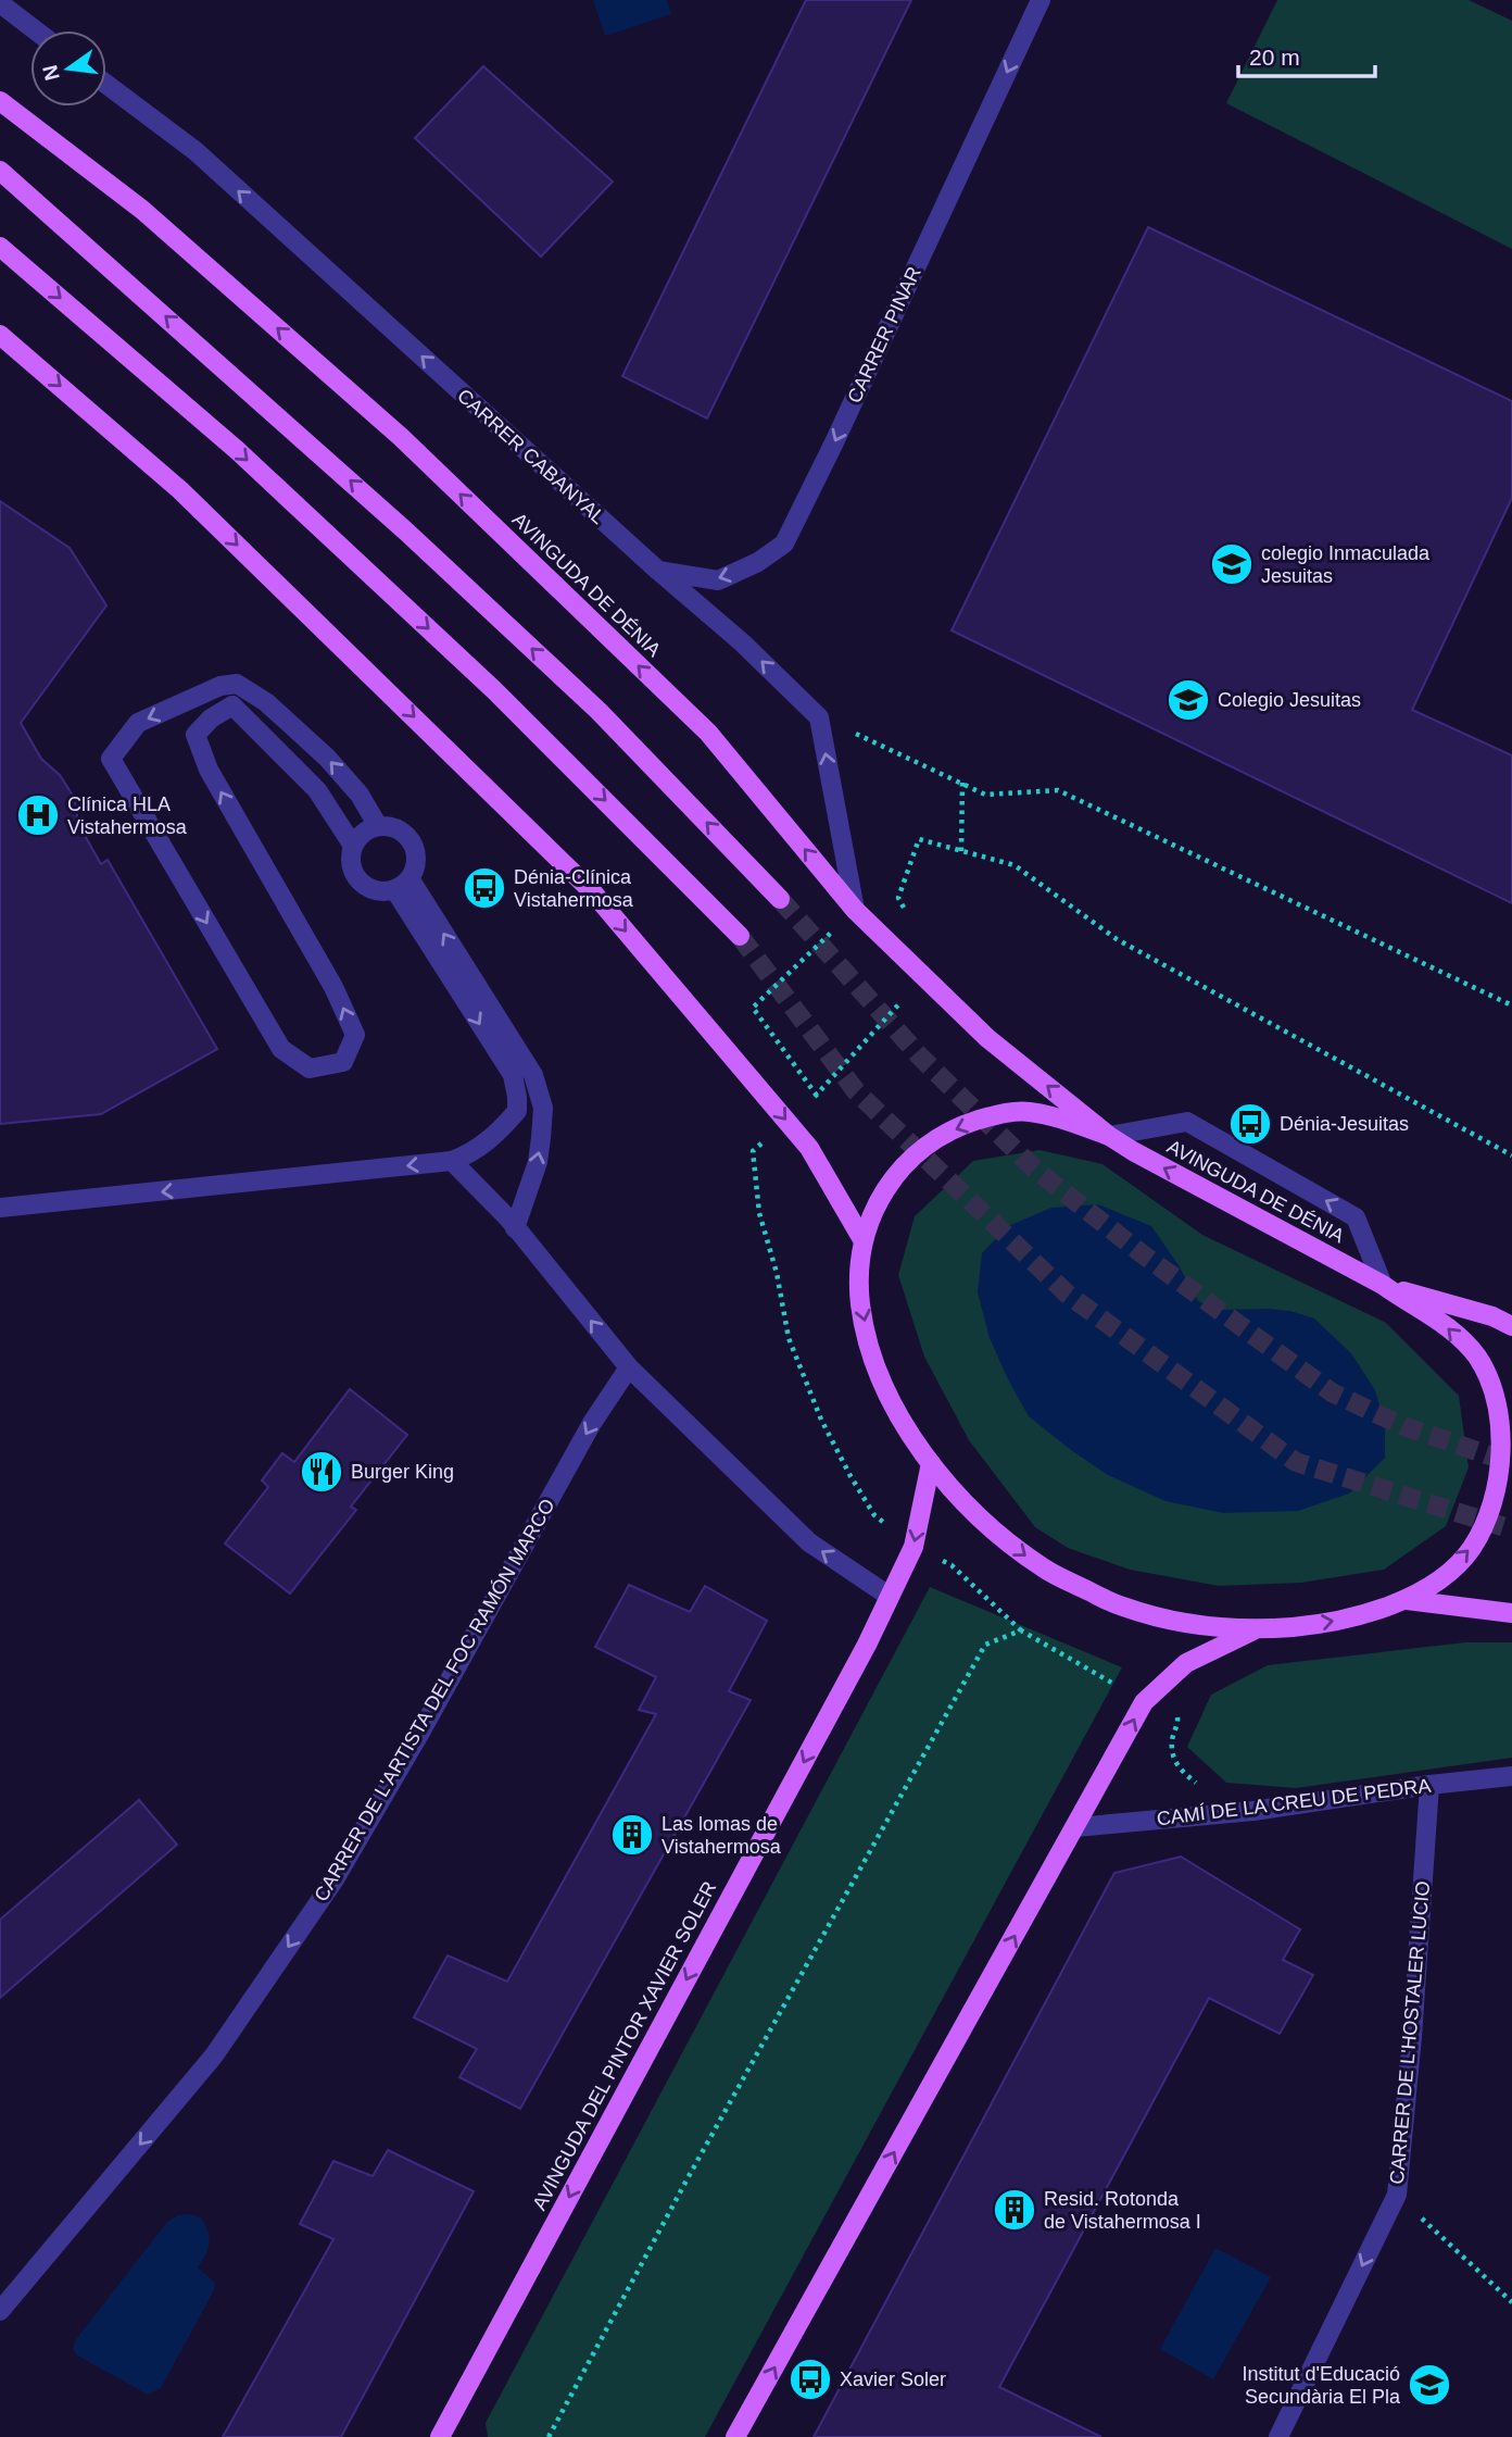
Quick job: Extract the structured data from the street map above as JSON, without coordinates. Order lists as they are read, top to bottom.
{
  "streets": {
    "main road": ["AVINGUDA DE DÉNIA", "AVINGUDA DEL PINTOR XAVIER SOLER"],
    "street": [
      "CARRER PINAR",
      "CARRER CABANYAL",
      "CARRER DE L'ARTISTA DEL FOC RAMÓN MARCO",
      "CAMÍ DE LA CREU DE PEDRA",
      "CARRER DE L'HOSTALER LUCIO"
    ]
  },
  "crossings": [
    ["CARRER PINAR", "CARRER CABANYAL"],
    ["AVINGUDA DE DÉNIA", "AVINGUDA DEL PINTOR XAVIER SOLER"],
    ["CAMÍ DE LA CREU DE PEDRA", "CARRER DE L'HOSTALER LUCIO"]
  ],
  "one_way": [
    "CARRER PINAR",
    "CARRER CABANYAL",
    "CARRER DE L'ARTISTA DEL FOC RAMÓN MARCO",
    "CARRER DE L'HOSTALER LUCIO",
    "AVINGUDA DEL PINTOR XAVIER SOLER"
  ],
  "places": {
    "school or university": ["colegio Inmaculada Jesuitas", "Colegio Jesuitas", "Institut d'Educació Secundària El Pla"],
    "hospital": ["Clínica HLA Vistahermosa"],
    "bus stop": ["Dénia-Clínica Vistahermosa", "Dénia-Jesuitas", "Xavier Soler"],
    "restaurant": ["Burger King"],
    "building": ["Las lomas de Vistahermosa", "Resid. Rotonda de Vistahermosa I"]
  },
  "scale_bar": "20 m",
  "north": "left"
}
